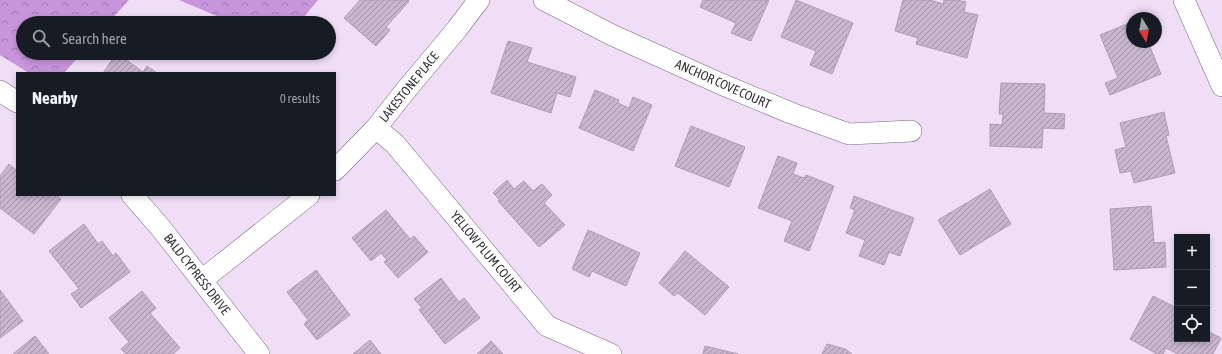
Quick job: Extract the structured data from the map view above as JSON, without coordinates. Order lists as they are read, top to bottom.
{
  "streets": {
    "street": [
      "ANCHOR COVE COURT",
      "LAKESTONE PLACE",
      "YELLOW PLUM COURT",
      "BALD CYPRESS DRIVE"
    ]
  },
  "crossings": [
    ["LAKESTONE PLACE", "YELLOW PLUM COURT"]
  ],
  "north": "bottom",
  "page": {
    "search": "Search here",
    "heading": ["Nearby", "0 results"],
    "map_buttons": ["+", "−"]
  }
}
